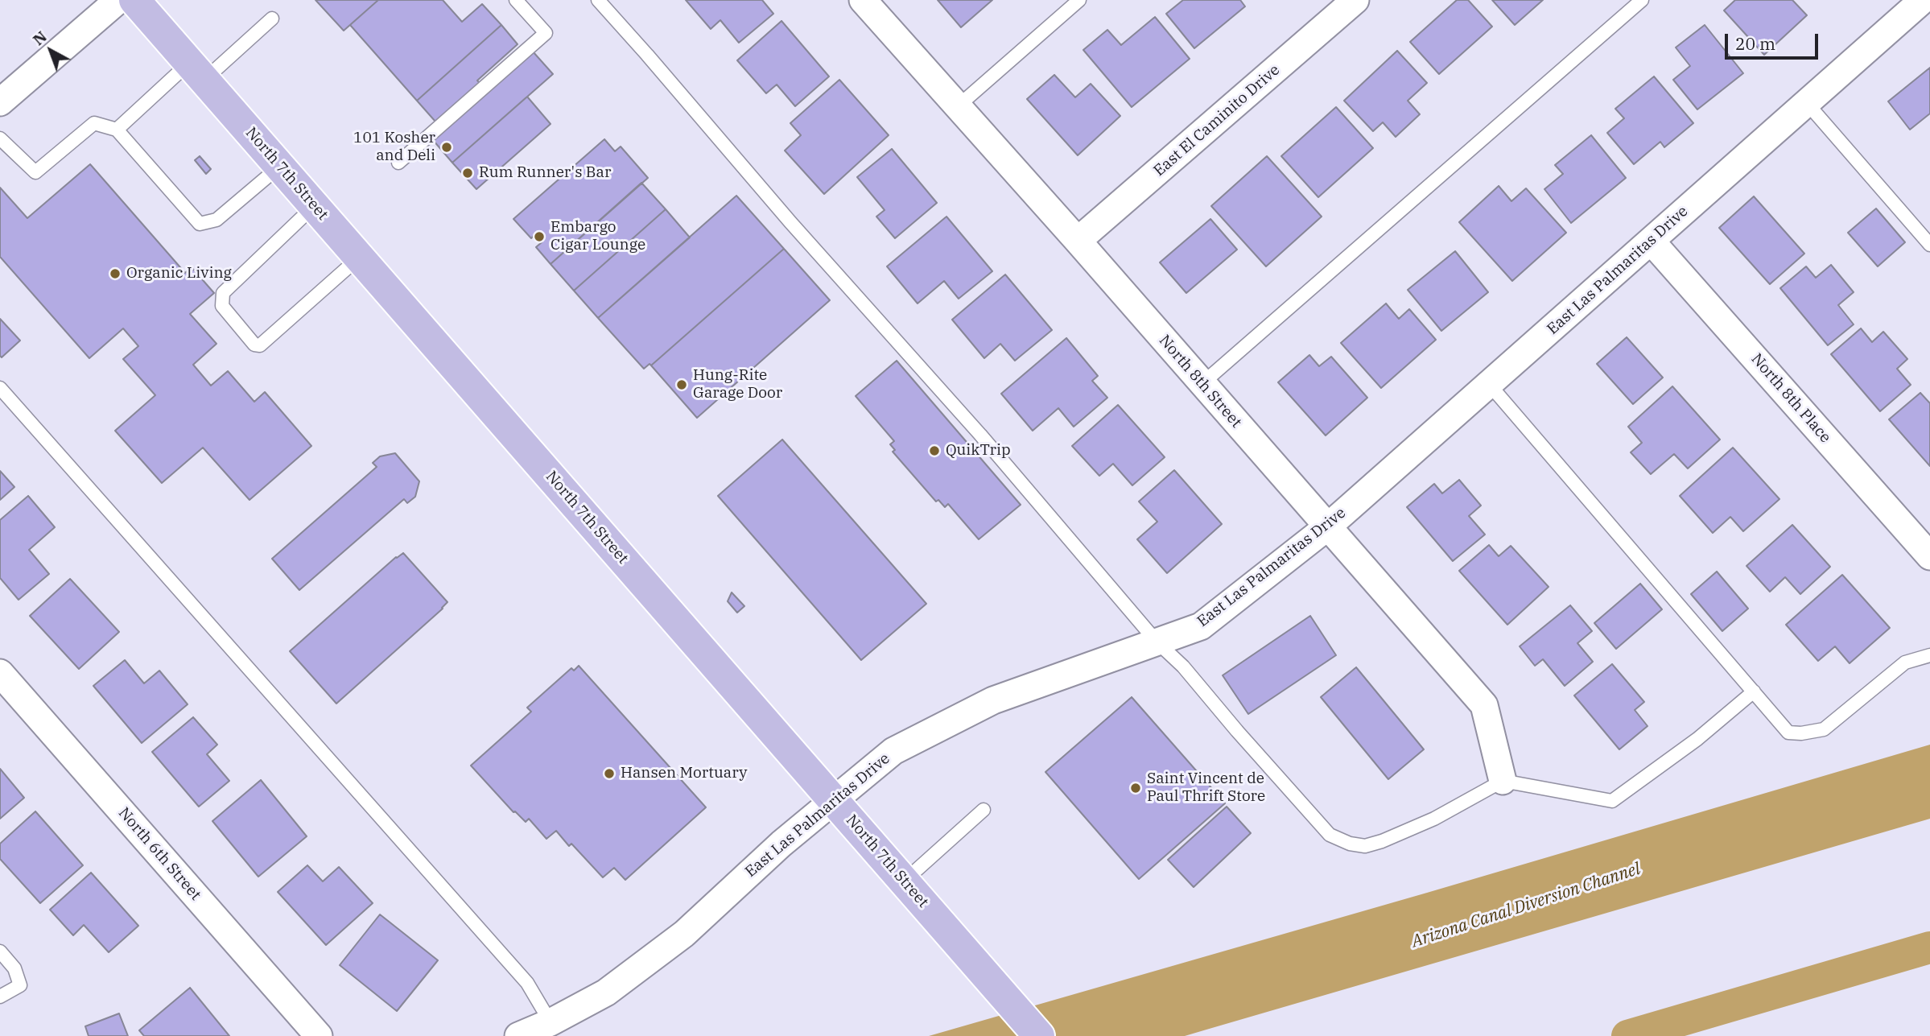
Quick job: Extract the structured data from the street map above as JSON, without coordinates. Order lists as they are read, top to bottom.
{
  "streets": {
    "main road": ["North 7th Street"],
    "street": [
      "East El Caminito Drive",
      "East Las Palmaritas Drive",
      "North 8th Street",
      "North 8th Place",
      "North 6th Street"
    ]
  },
  "crossings": [
    ["East El Caminito Drive", "North 8th Street"],
    ["North 7th Street", "East Las Palmaritas Drive"],
    ["East Las Palmaritas Drive", "North 8th Street"],
    ["East Las Palmaritas Drive", "North 8th Place"]
  ],
  "water": ["Arizona Canal Diversion Channel"],
  "places": [
    "101 Kosher and Deli",
    "Rum Runner's Bar",
    "Embargo Cigar Lounge",
    "Organic Living",
    "Hung-Rite Garage Door",
    "QuikTrip",
    "Hansen Mortuary",
    "Saint Vincent de Paul Thrift Store"
  ],
  "scale_bar": "20 m",
  "north": "top left"
}
